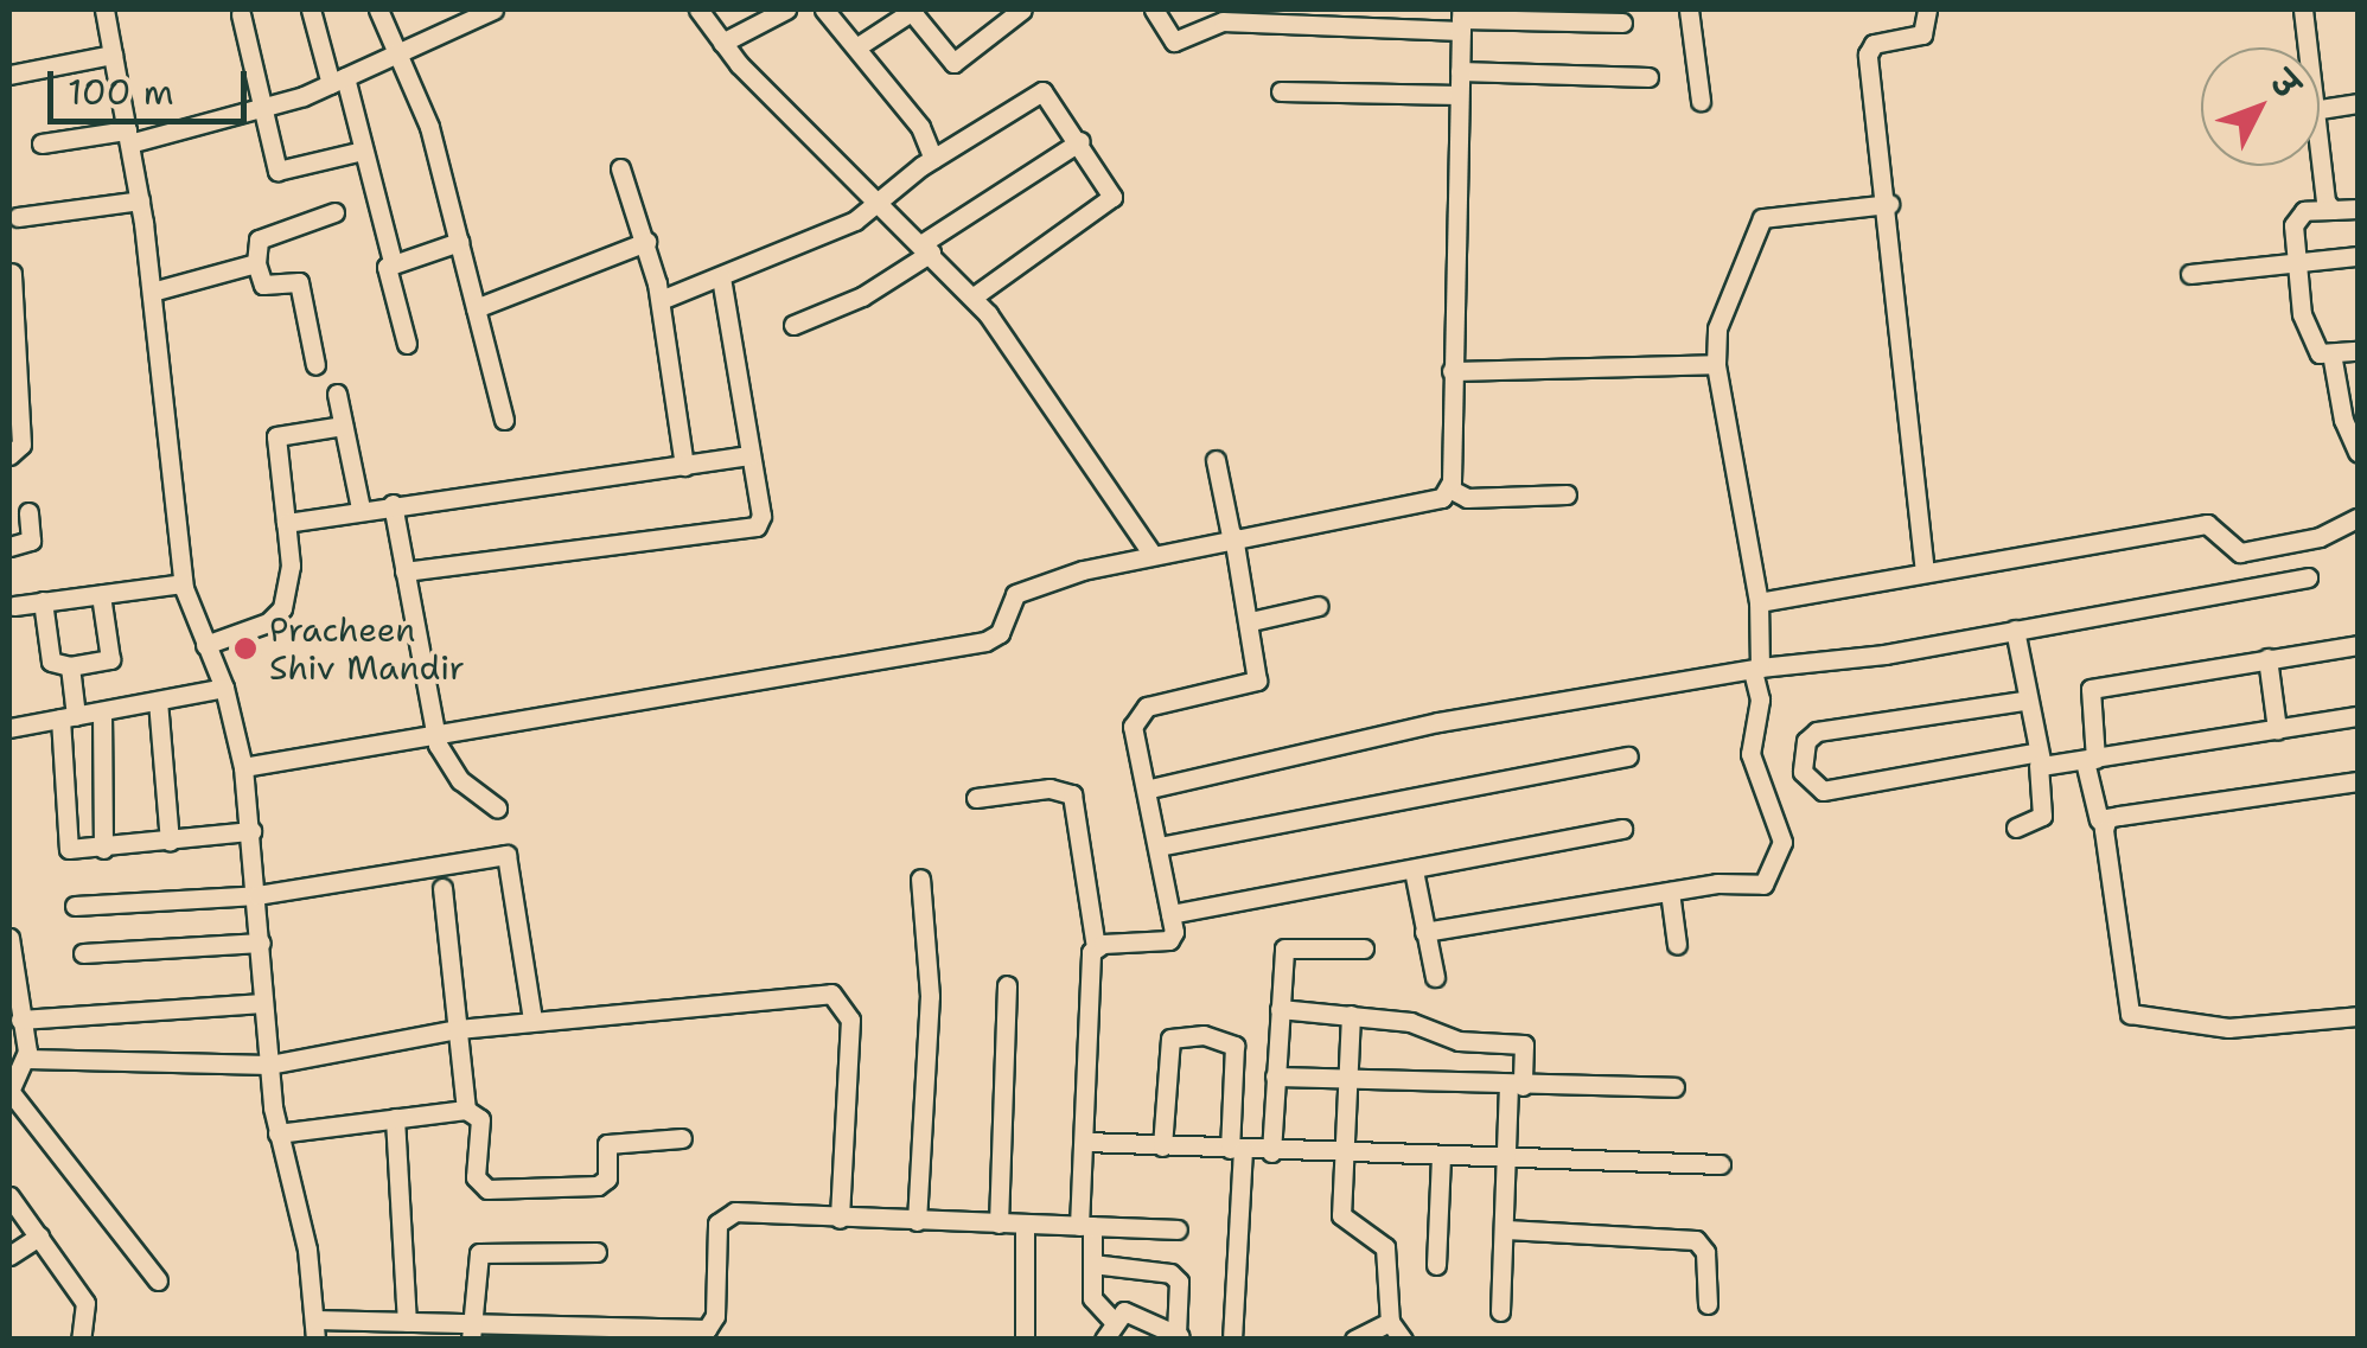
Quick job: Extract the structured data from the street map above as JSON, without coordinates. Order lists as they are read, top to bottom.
{
  "places": ["Pracheen Shiv Mandir"],
  "scale_bar": "100 m",
  "north": "top right"
}
